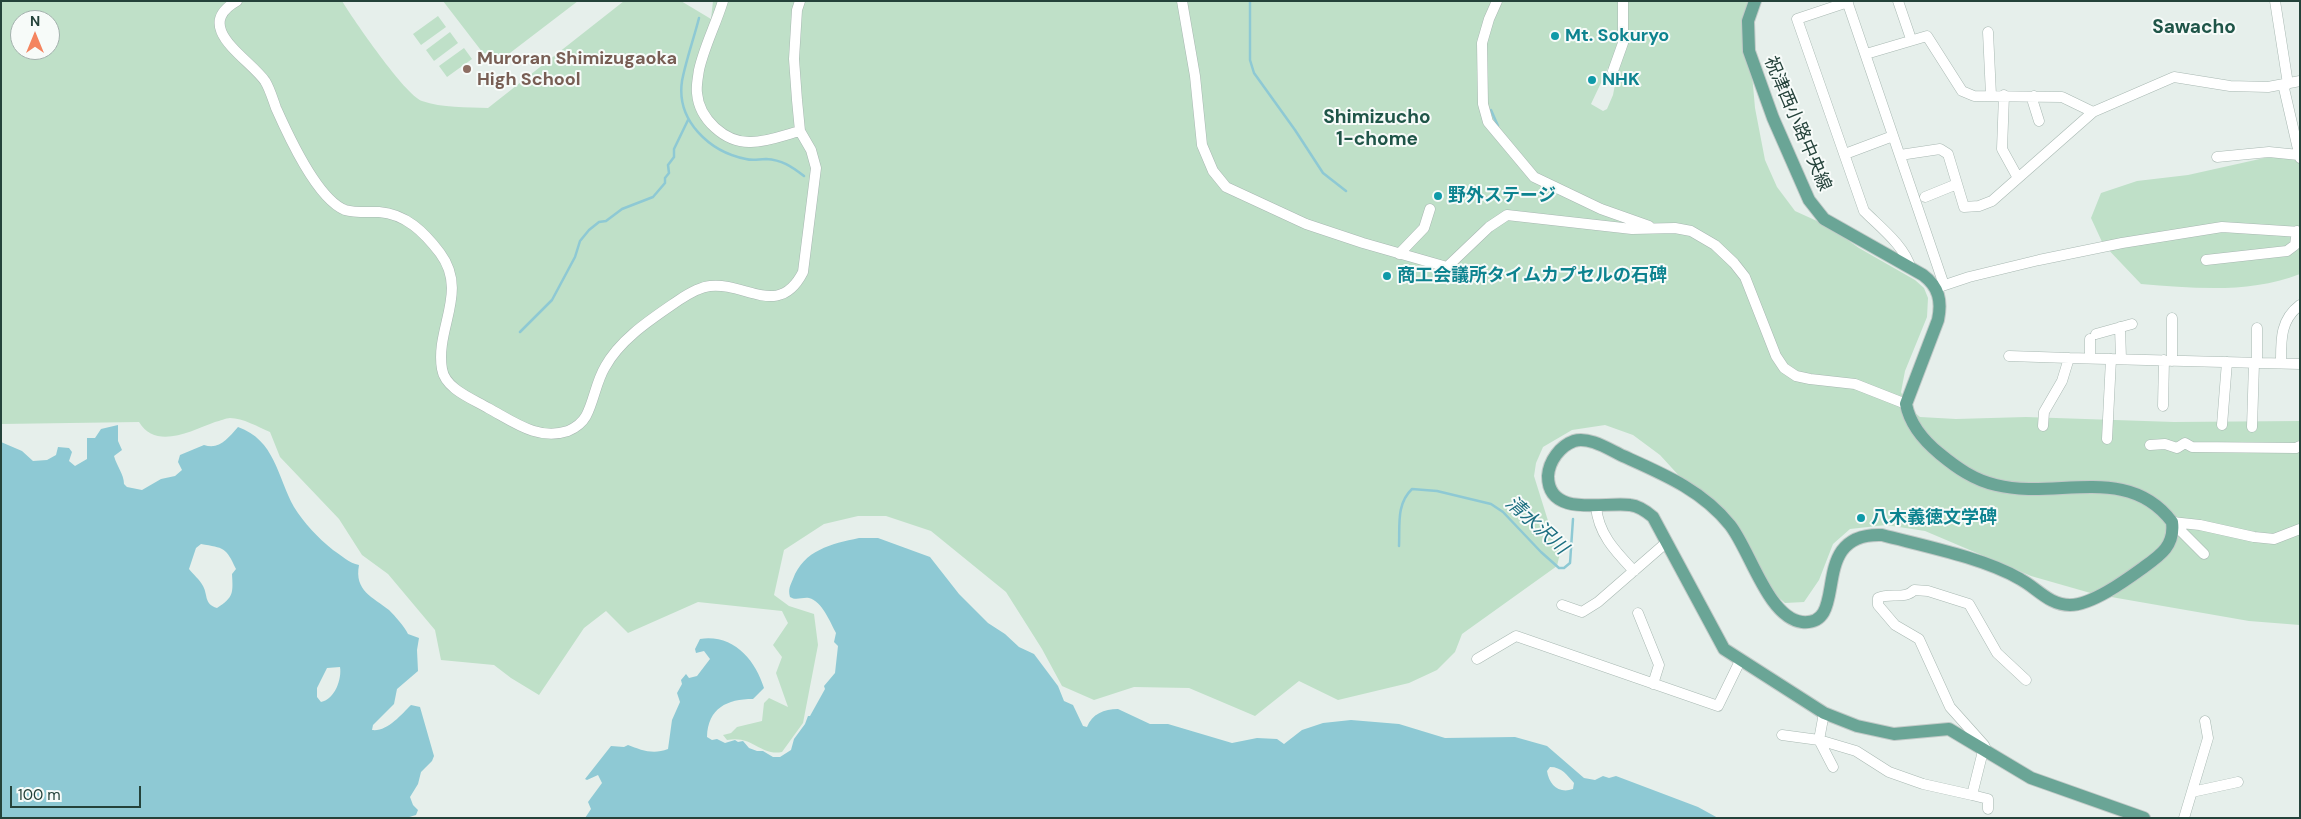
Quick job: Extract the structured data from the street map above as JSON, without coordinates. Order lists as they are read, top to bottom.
{
  "streets": {
    "main road": ["祝津西小路中央線"]
  },
  "districts": ["Sawacho", "Shimizucho 1-chome"],
  "water": ["清水沢川"],
  "places": [
    "Mt. Sokuryo",
    "Muroran Shimizugaoka High School",
    "NHK",
    "野外ステージ",
    "商工会議所タイムカプセルの石碑",
    "八木義徳文学碑"
  ],
  "scale_bar": "100 m",
  "north": "top"
}
